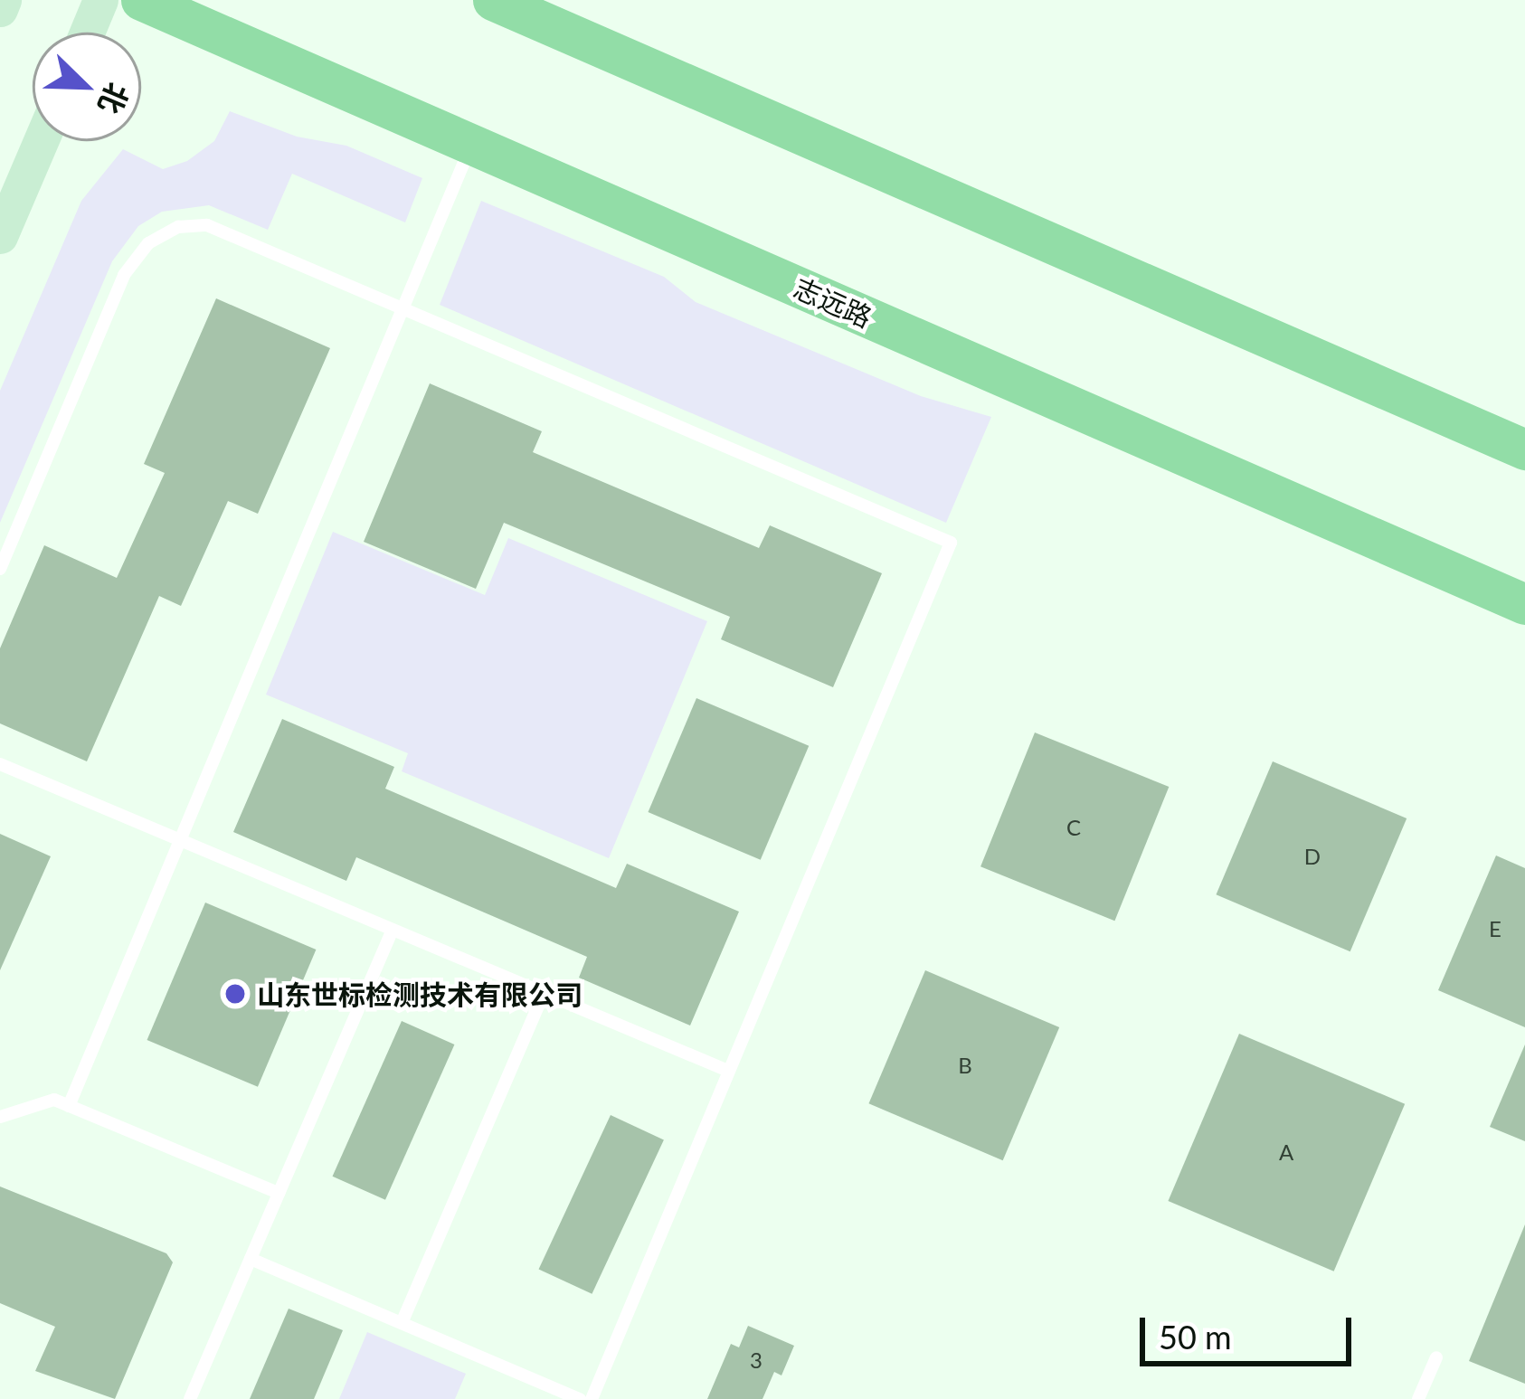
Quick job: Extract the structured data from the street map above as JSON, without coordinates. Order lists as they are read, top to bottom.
{
  "streets": {
    "main road": ["志远路"]
  },
  "places": ["山东世标检测技术有限公司"],
  "house_numbers": [
    "C",
    "D",
    "E",
    "B",
    "A",
    "3"
  ],
  "scale_bar": "50 m",
  "north": "bottom right"
}
